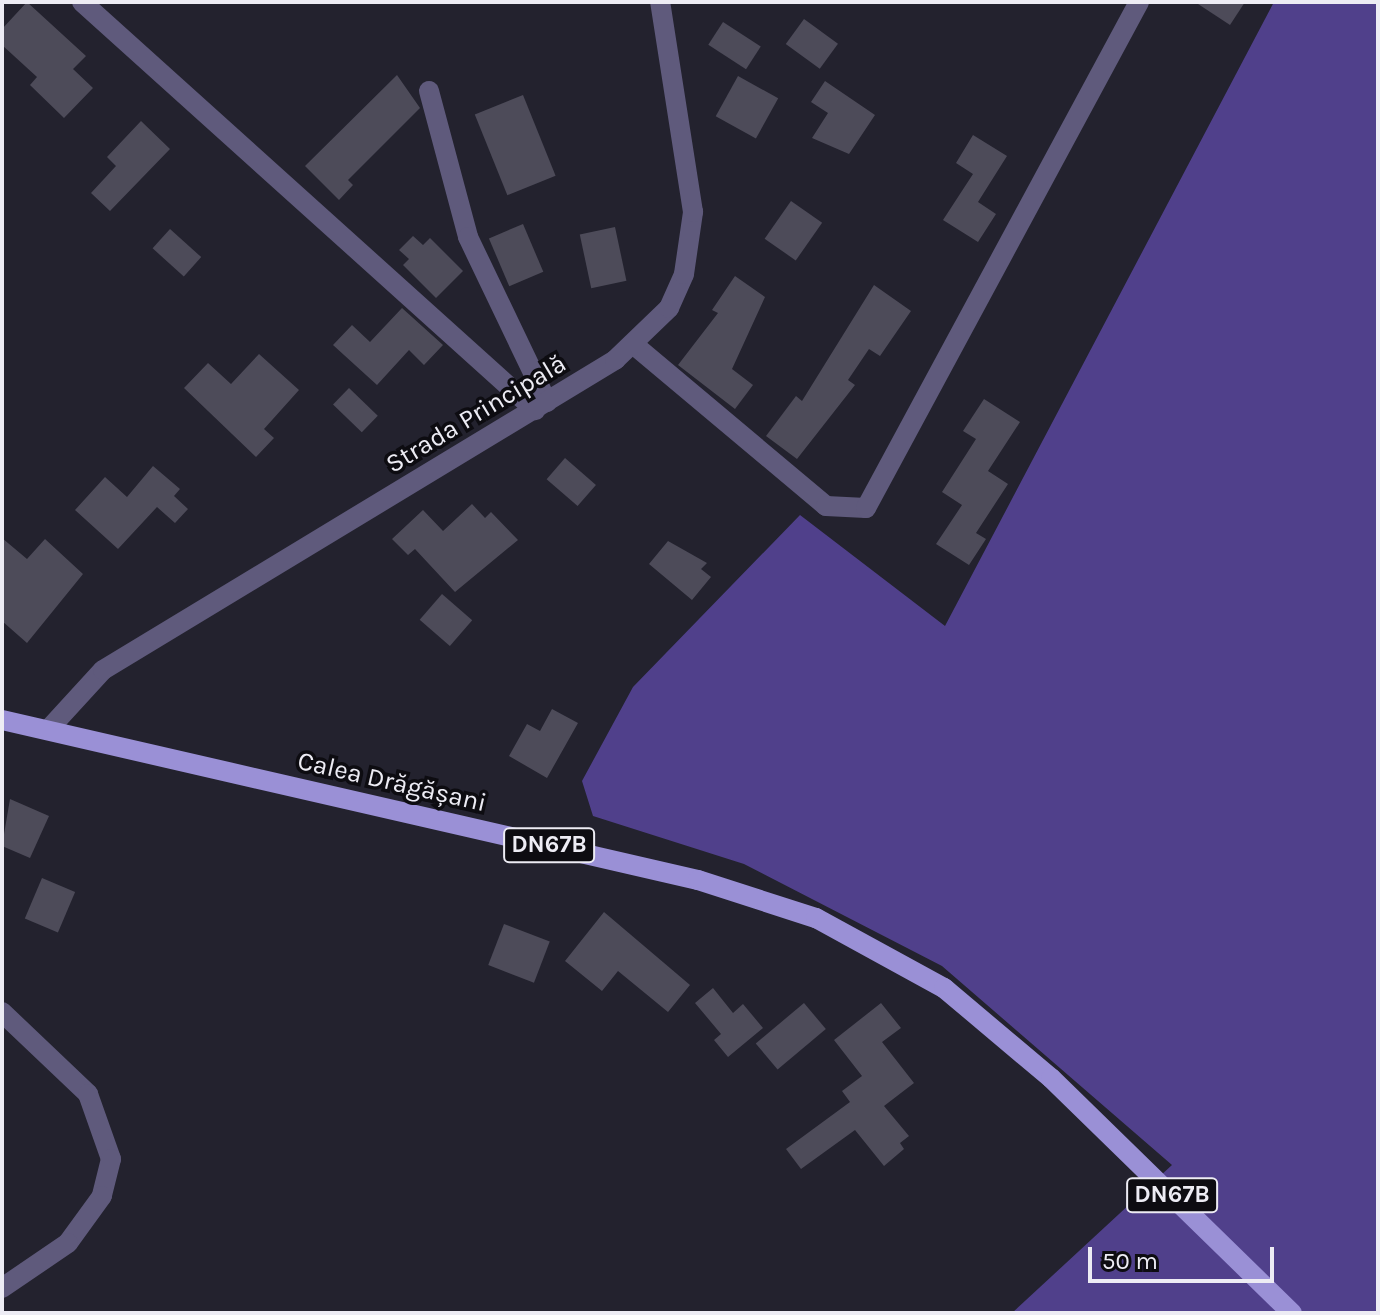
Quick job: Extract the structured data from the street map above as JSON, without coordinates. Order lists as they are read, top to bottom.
{
  "streets": {
    "main road": ["Calea Drăgășani", "DN67B"],
    "street": ["Strada Principală"]
  },
  "crossings": [
    ["Strada Principală", "Calea Drăgășani"]
  ],
  "scale_bar": "50 m"
}
